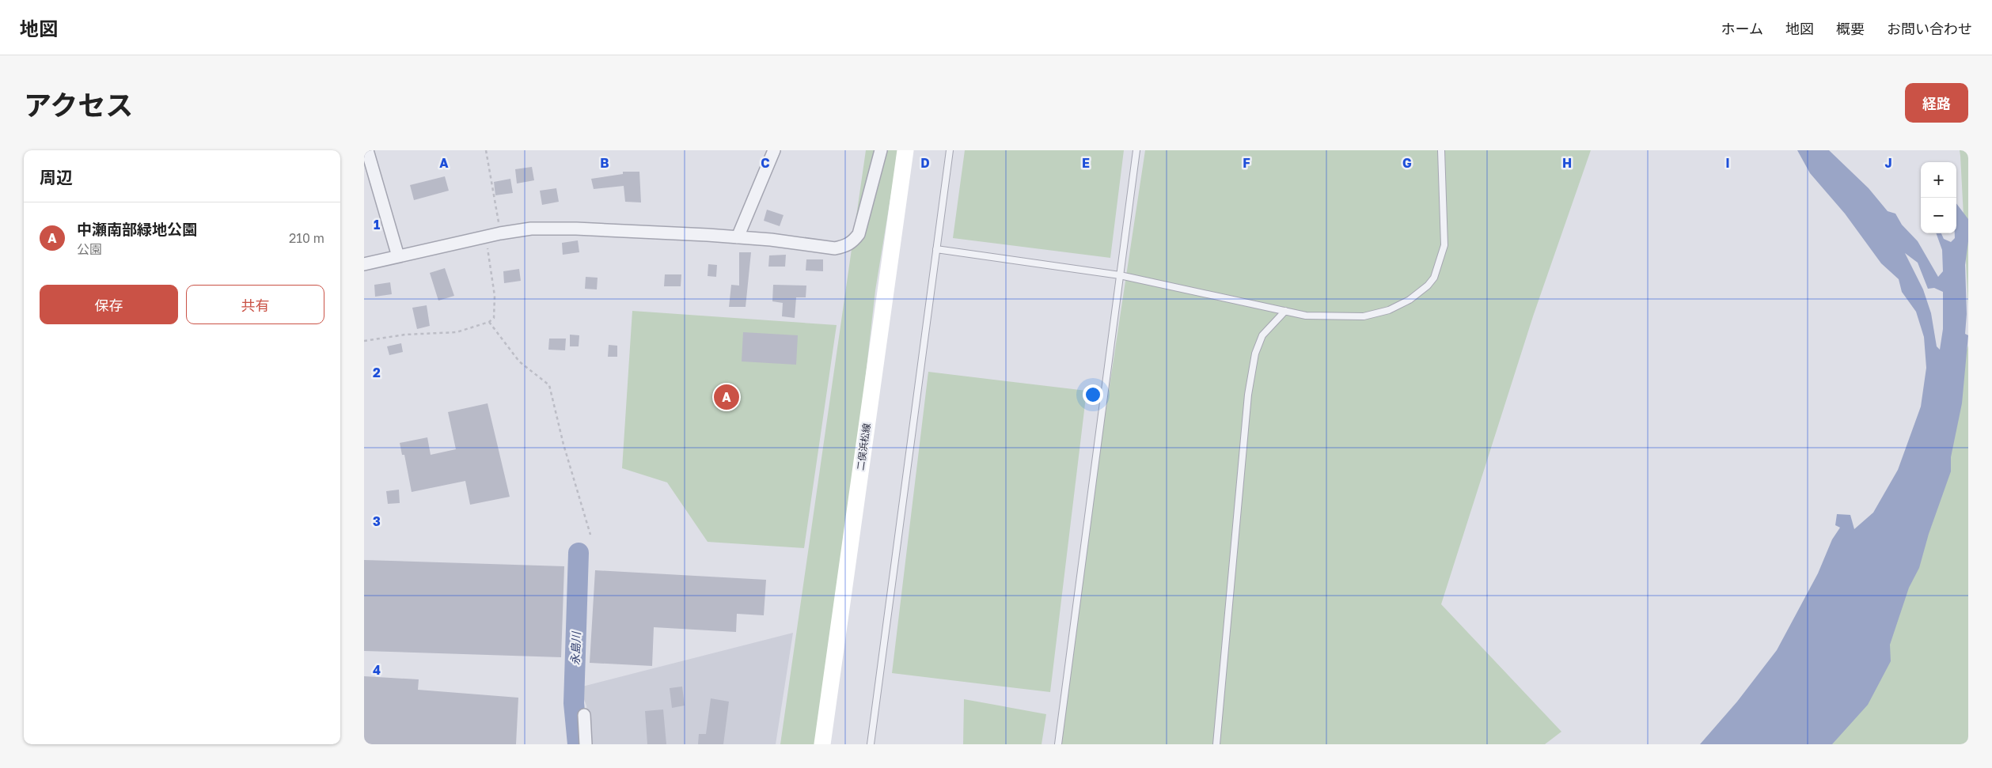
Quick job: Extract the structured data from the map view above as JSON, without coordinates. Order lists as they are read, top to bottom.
{
  "streets": {
    "main road": ["二俣浜松線"]
  },
  "water": ["永島川"],
  "page": {
    "header": "地図",
    "nav": [
      "ホーム",
      "地図",
      "概要",
      "お問い合わせ"
    ],
    "title": "アクセス",
    "buttons": [
      "経路",
      ["保存", "共有"]
    ],
    "heading": "周辺",
    "map_buttons": ["+", "−"],
    "list": [
      {
        "mark": "A",
        "name": "中瀬南部緑地公園",
        "note": "公園",
        "value": "210 m"
      }
    ],
    "pins": "A"
  },
  "grid": {
    "columns": [
      "A",
      "B",
      "C",
      "D",
      "E",
      "F",
      "G",
      "H",
      "I",
      "J"
    ],
    "rows": [
      "1",
      "2",
      "3",
      "4"
    ]
  }
}
